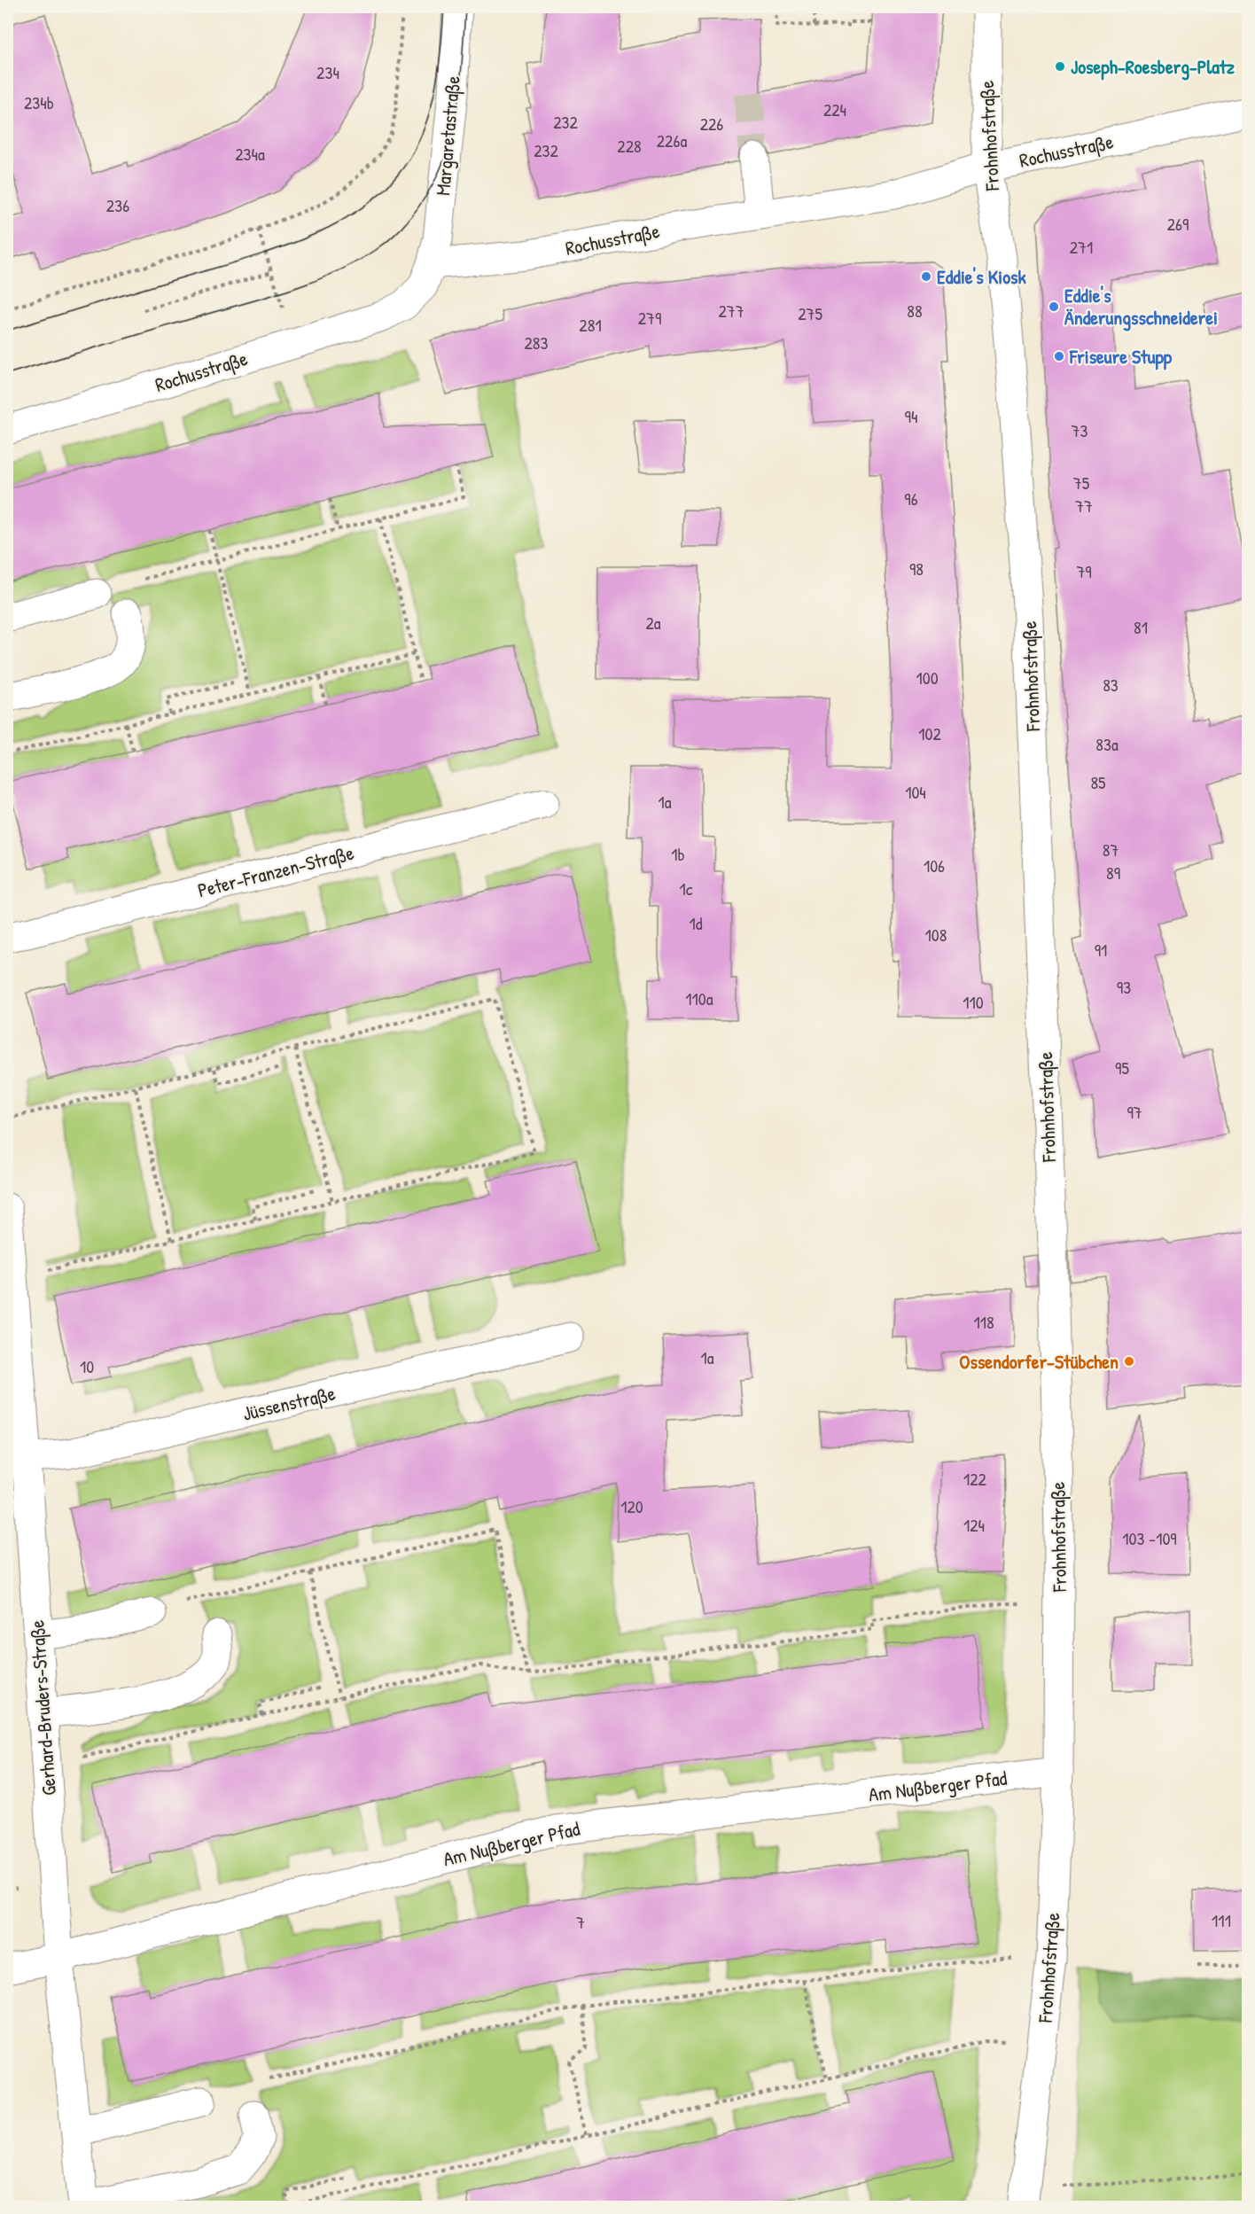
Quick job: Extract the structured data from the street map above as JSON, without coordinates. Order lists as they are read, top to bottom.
{
  "streets": {
    "street": [
      "Margaretastraße",
      "Frohnhofstraße",
      "Rochusstraße",
      "Peter-Franzen-Straße",
      "Jüssenstraße",
      "Gerhard-Bruders-Straße",
      "Am Nußberger Pfad"
    ]
  },
  "crossings": [
    ["Margaretastraße", "Rochusstraße"],
    ["Frohnhofstraße", "Rochusstraße"],
    ["Frohnhofstraße", "Am Nußberger Pfad"],
    ["Jüssenstraße", "Gerhard-Bruders-Straße"],
    ["Gerhard-Bruders-Straße", "Am Nußberger Pfad"]
  ],
  "places": [
    "Joseph-Roesberg-Platz",
    "Eddie's Kiosk",
    "Eddie's Änderungsschneiderei",
    "Friseure Stupp",
    "Ossendorfer-Stübchen"
  ],
  "house_numbers": [
    "234",
    "234b",
    "224",
    "232",
    "226",
    "226a",
    "228",
    "232",
    "234a",
    "236",
    "269",
    "271",
    "277",
    "88",
    "275",
    "279",
    "281",
    "283",
    "94",
    "73",
    "75",
    "96",
    "77",
    "98",
    "79",
    "2a",
    "81",
    "100",
    "83",
    "102",
    "83a",
    "85",
    "104",
    "1a",
    "87",
    "1b",
    "106",
    "89",
    "1c",
    "1d",
    "108",
    "91",
    "93",
    "110a",
    "110",
    "95",
    "97",
    "118",
    "1a",
    "10",
    "122",
    "120",
    "124",
    "103 -109",
    "111",
    "7"
  ]
}
